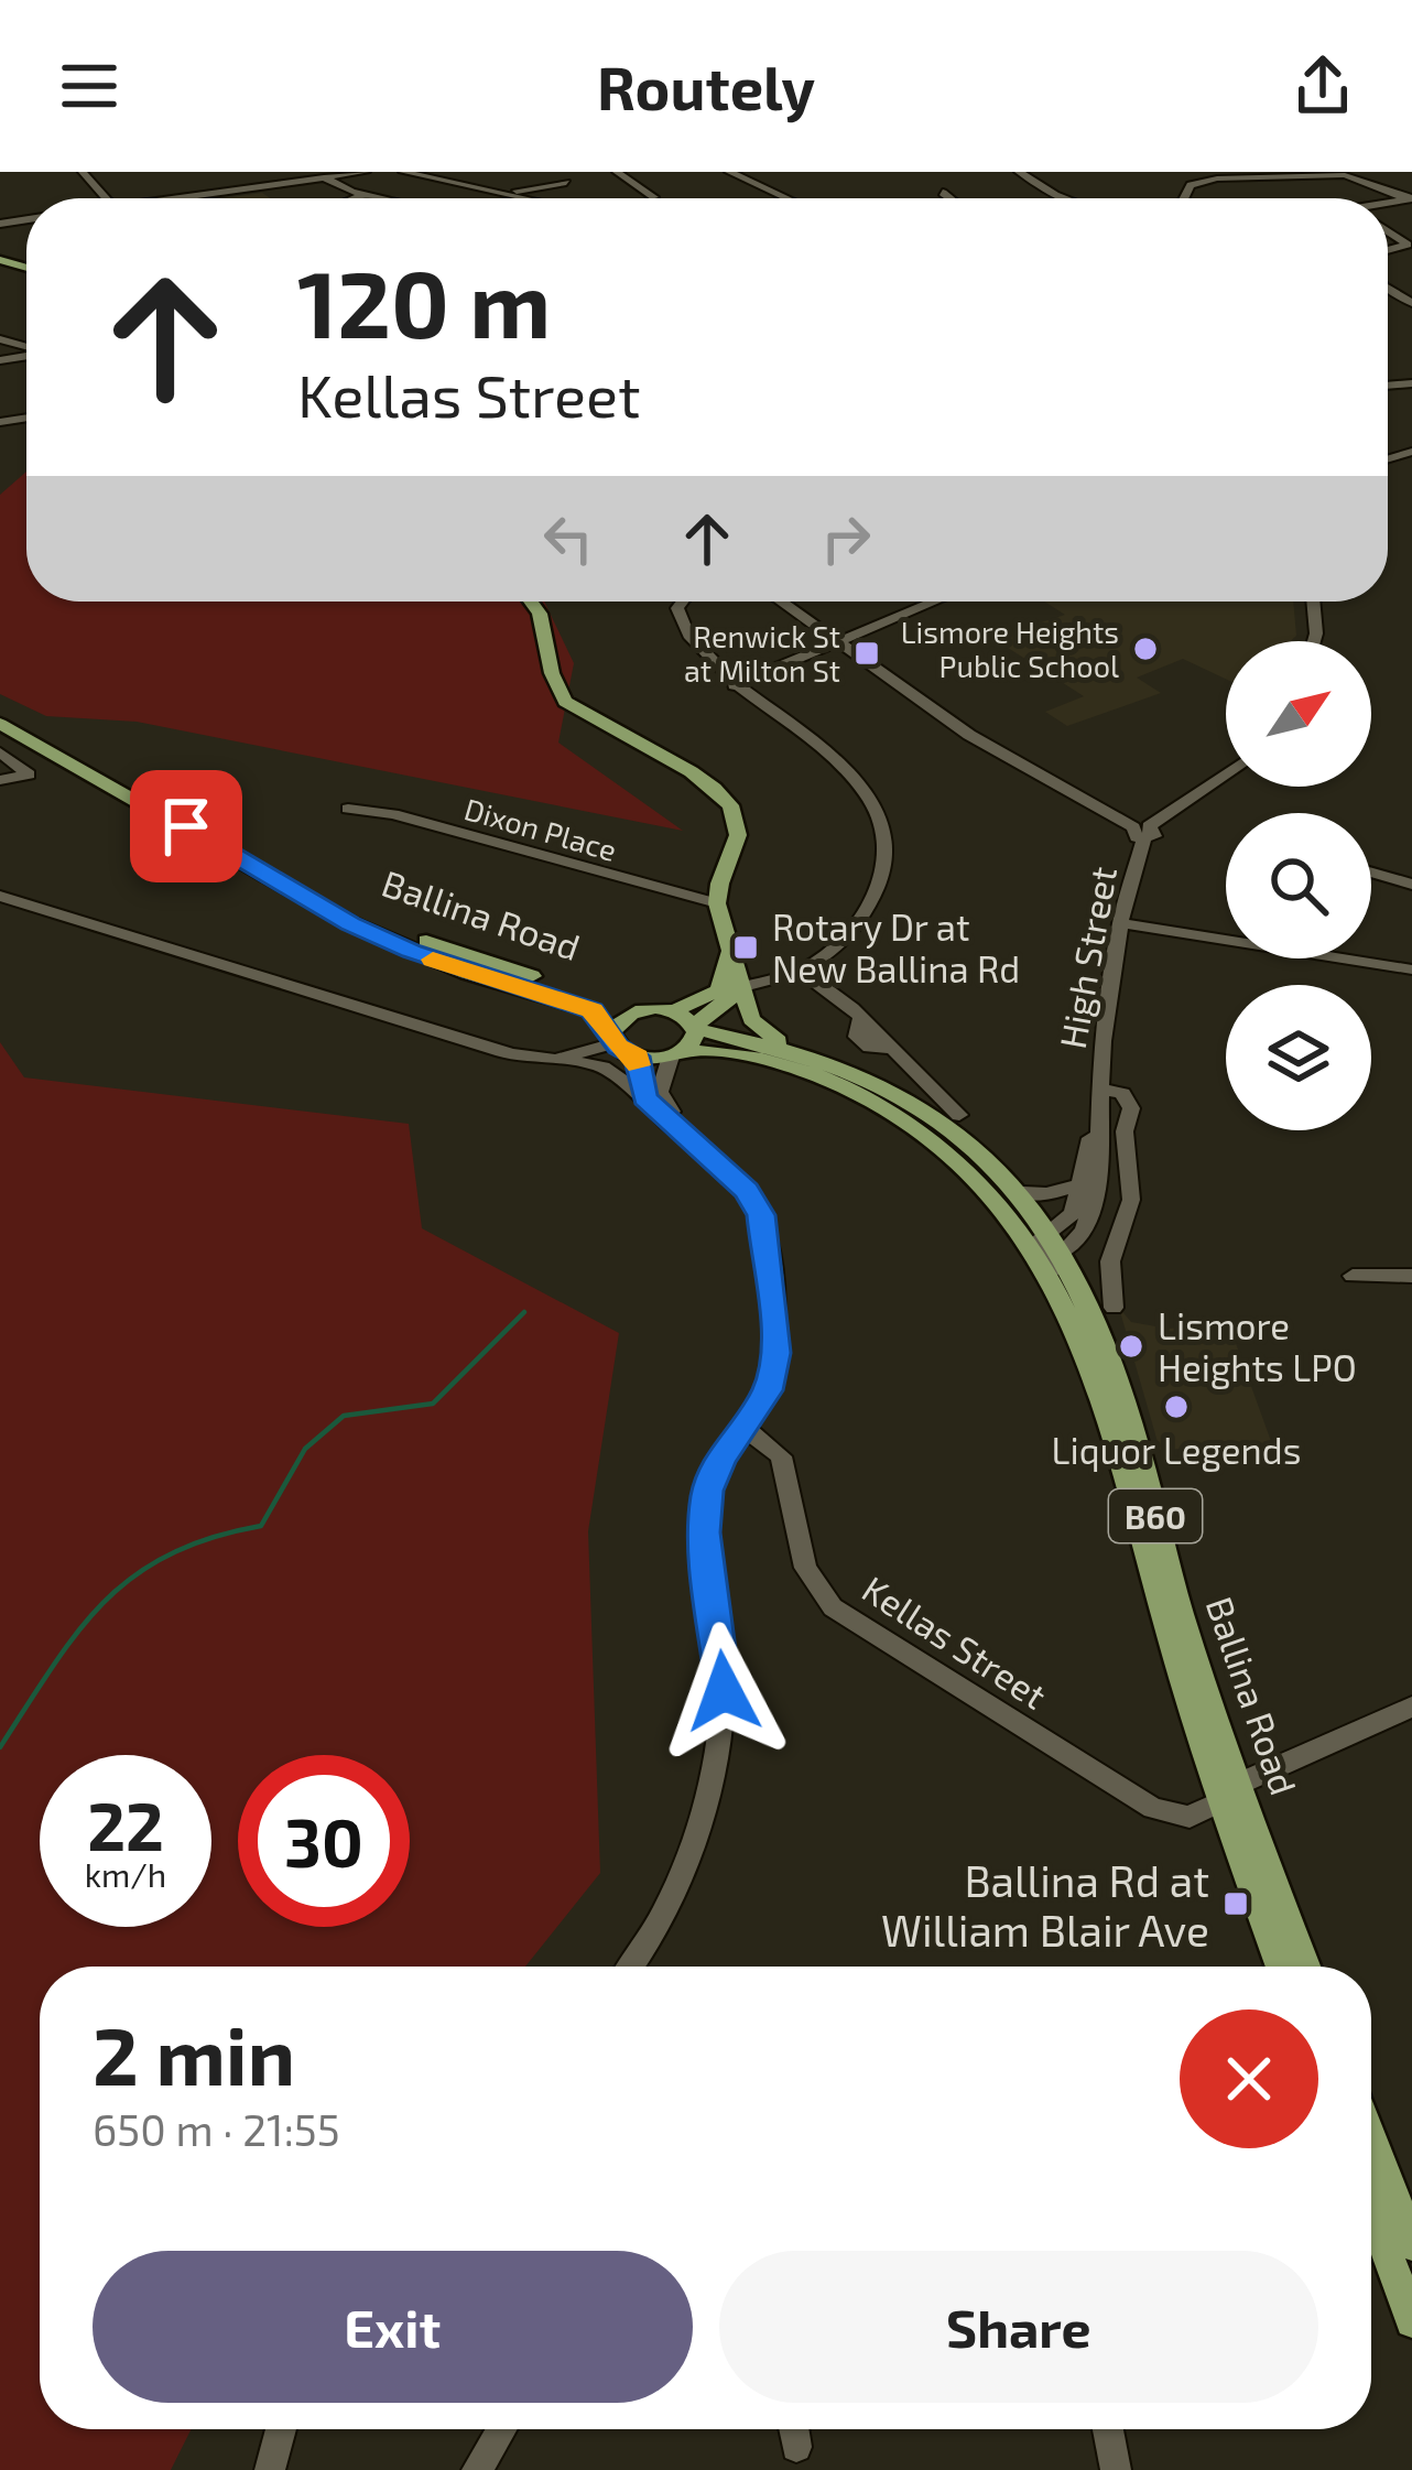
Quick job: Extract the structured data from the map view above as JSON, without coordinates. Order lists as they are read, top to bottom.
{
  "streets": {
    "main road": ["Ballina Road", "B60"],
    "street": ["Dixon Place", "High Street", "Kellas Street"]
  },
  "crossings": [
    ["Ballina Road", "B60"],
    ["Ballina Road", "Kellas Street"]
  ],
  "places": {
    "other": ["Lismore Heights Public School", "Lismore Heights LPO", "Liquor Legends"],
    "transit": ["Renwick St at Milton St", "Rotary Dr at New Ballina Rd", "Ballina Rd at William Blair Ave"]
  },
  "north": "top right",
  "page": {
    "header": "Routely",
    "turn": ["120 m", "Kellas Street"],
    "speed": "22 km/h",
    "limit": "30",
    "heading": ["2 min", "650 m · 21:55"],
    "buttons": ["Exit", "Share"]
  }
}
